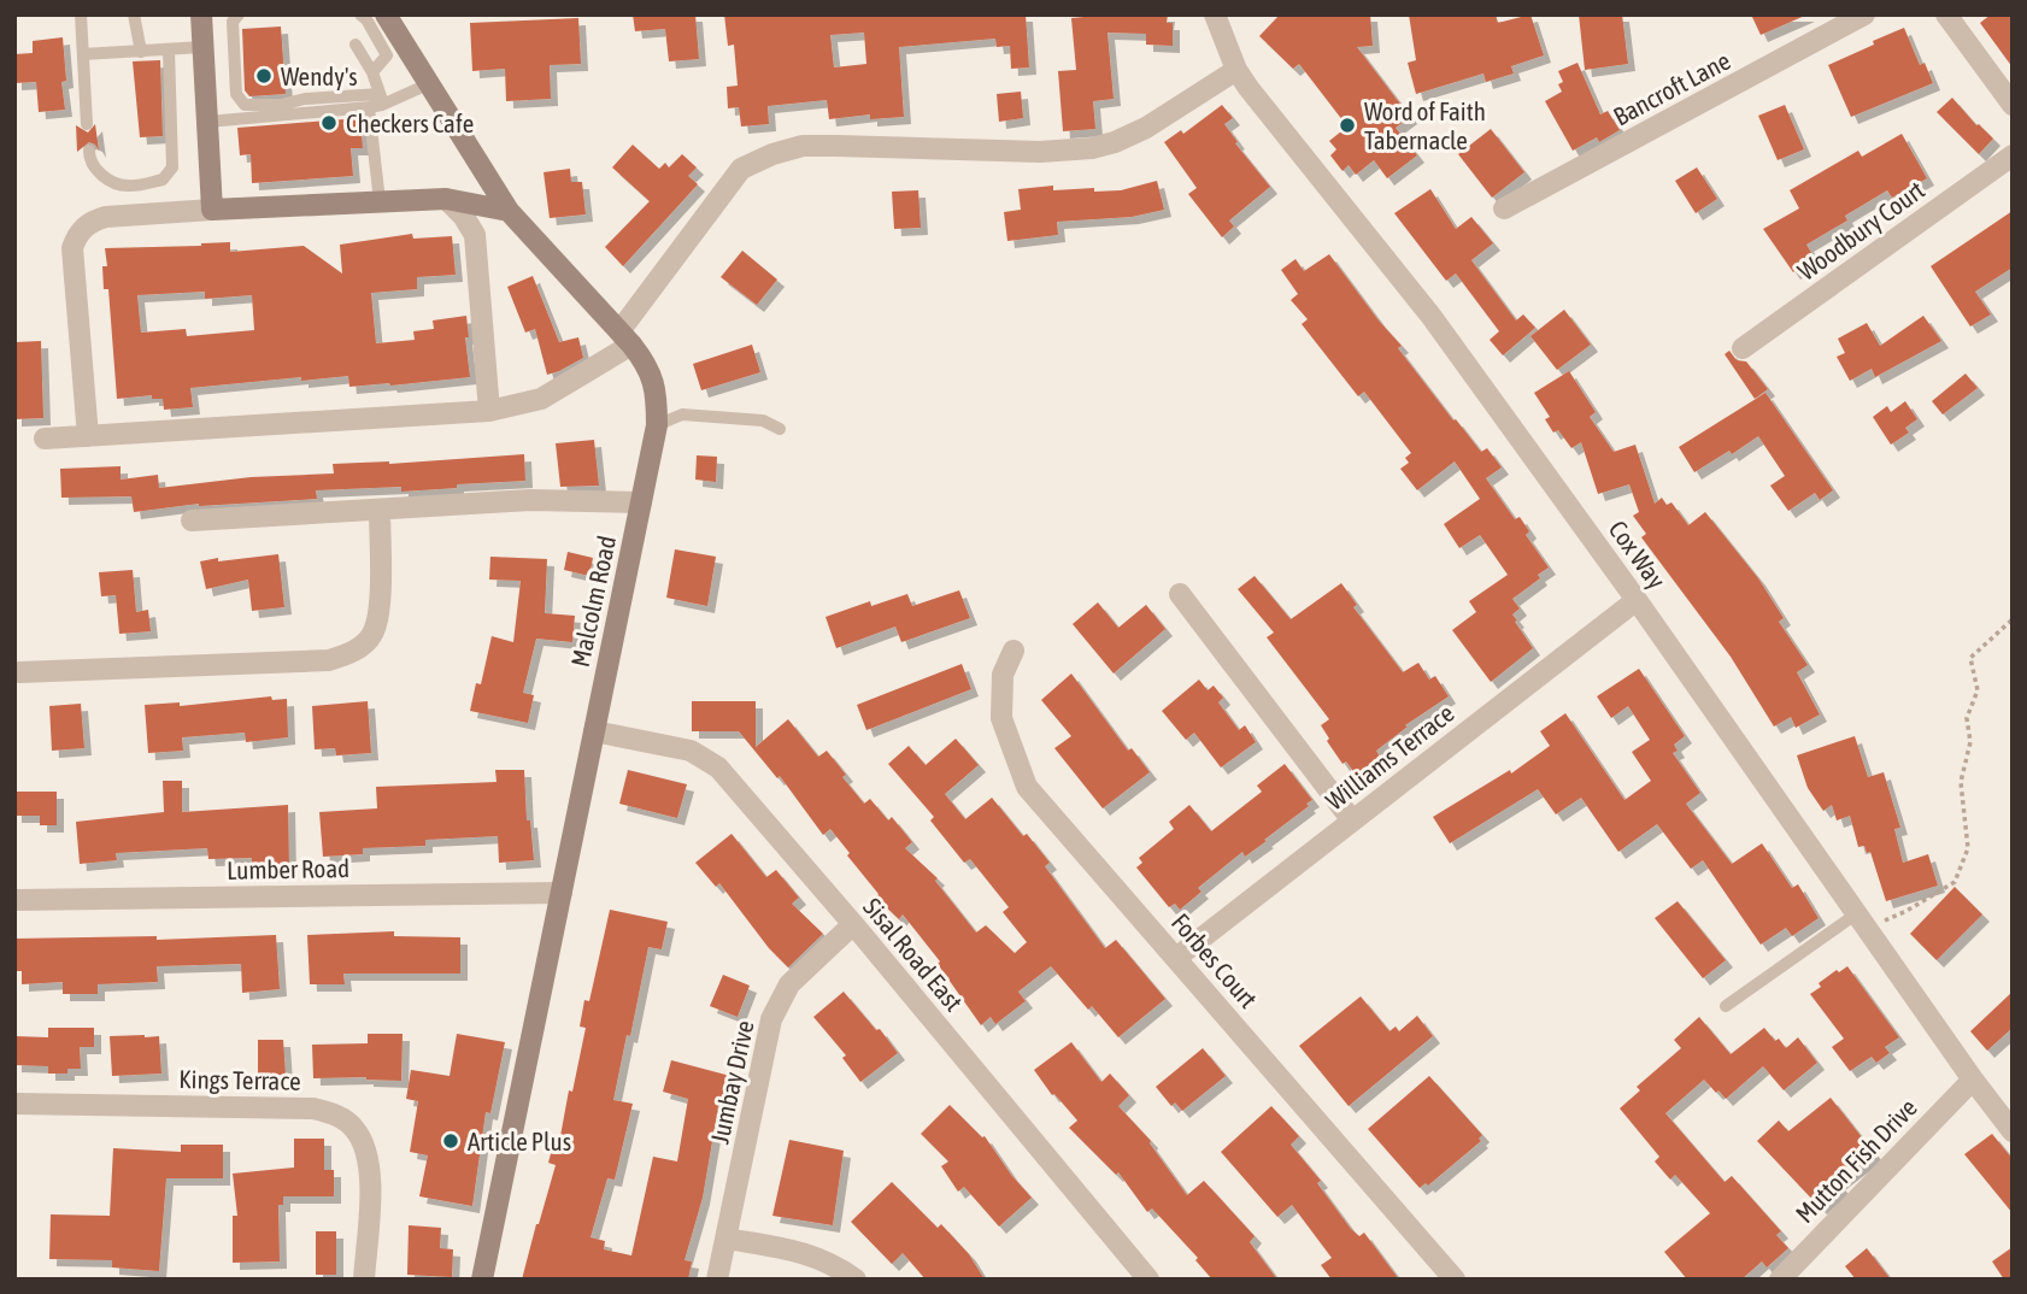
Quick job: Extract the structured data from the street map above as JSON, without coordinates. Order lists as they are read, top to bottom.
{
  "streets": {
    "street": [
      "Bancroft Lane",
      "Woodbury Court",
      "Cox Way",
      "Malcolm Road",
      "Williams Terrace",
      "Lumber Road",
      "Sisal Road East",
      "Forbes Court",
      "Kings Terrace",
      "Jumbay Drive",
      "Mutton Fish Drive"
    ]
  },
  "crossings": [
    ["Cox Way", "Williams Terrace"],
    ["Cox Way", "Mutton Fish Drive"],
    ["Malcolm Road", "Lumber Road"],
    ["Malcolm Road", "Sisal Road East"],
    ["Williams Terrace", "Forbes Court"],
    ["Sisal Road East", "Jumbay Drive"]
  ],
  "places": [
    "Wendy's",
    "Checkers Cafe",
    "Word of Faith Tabernacle",
    "Article Plus"
  ]
}
